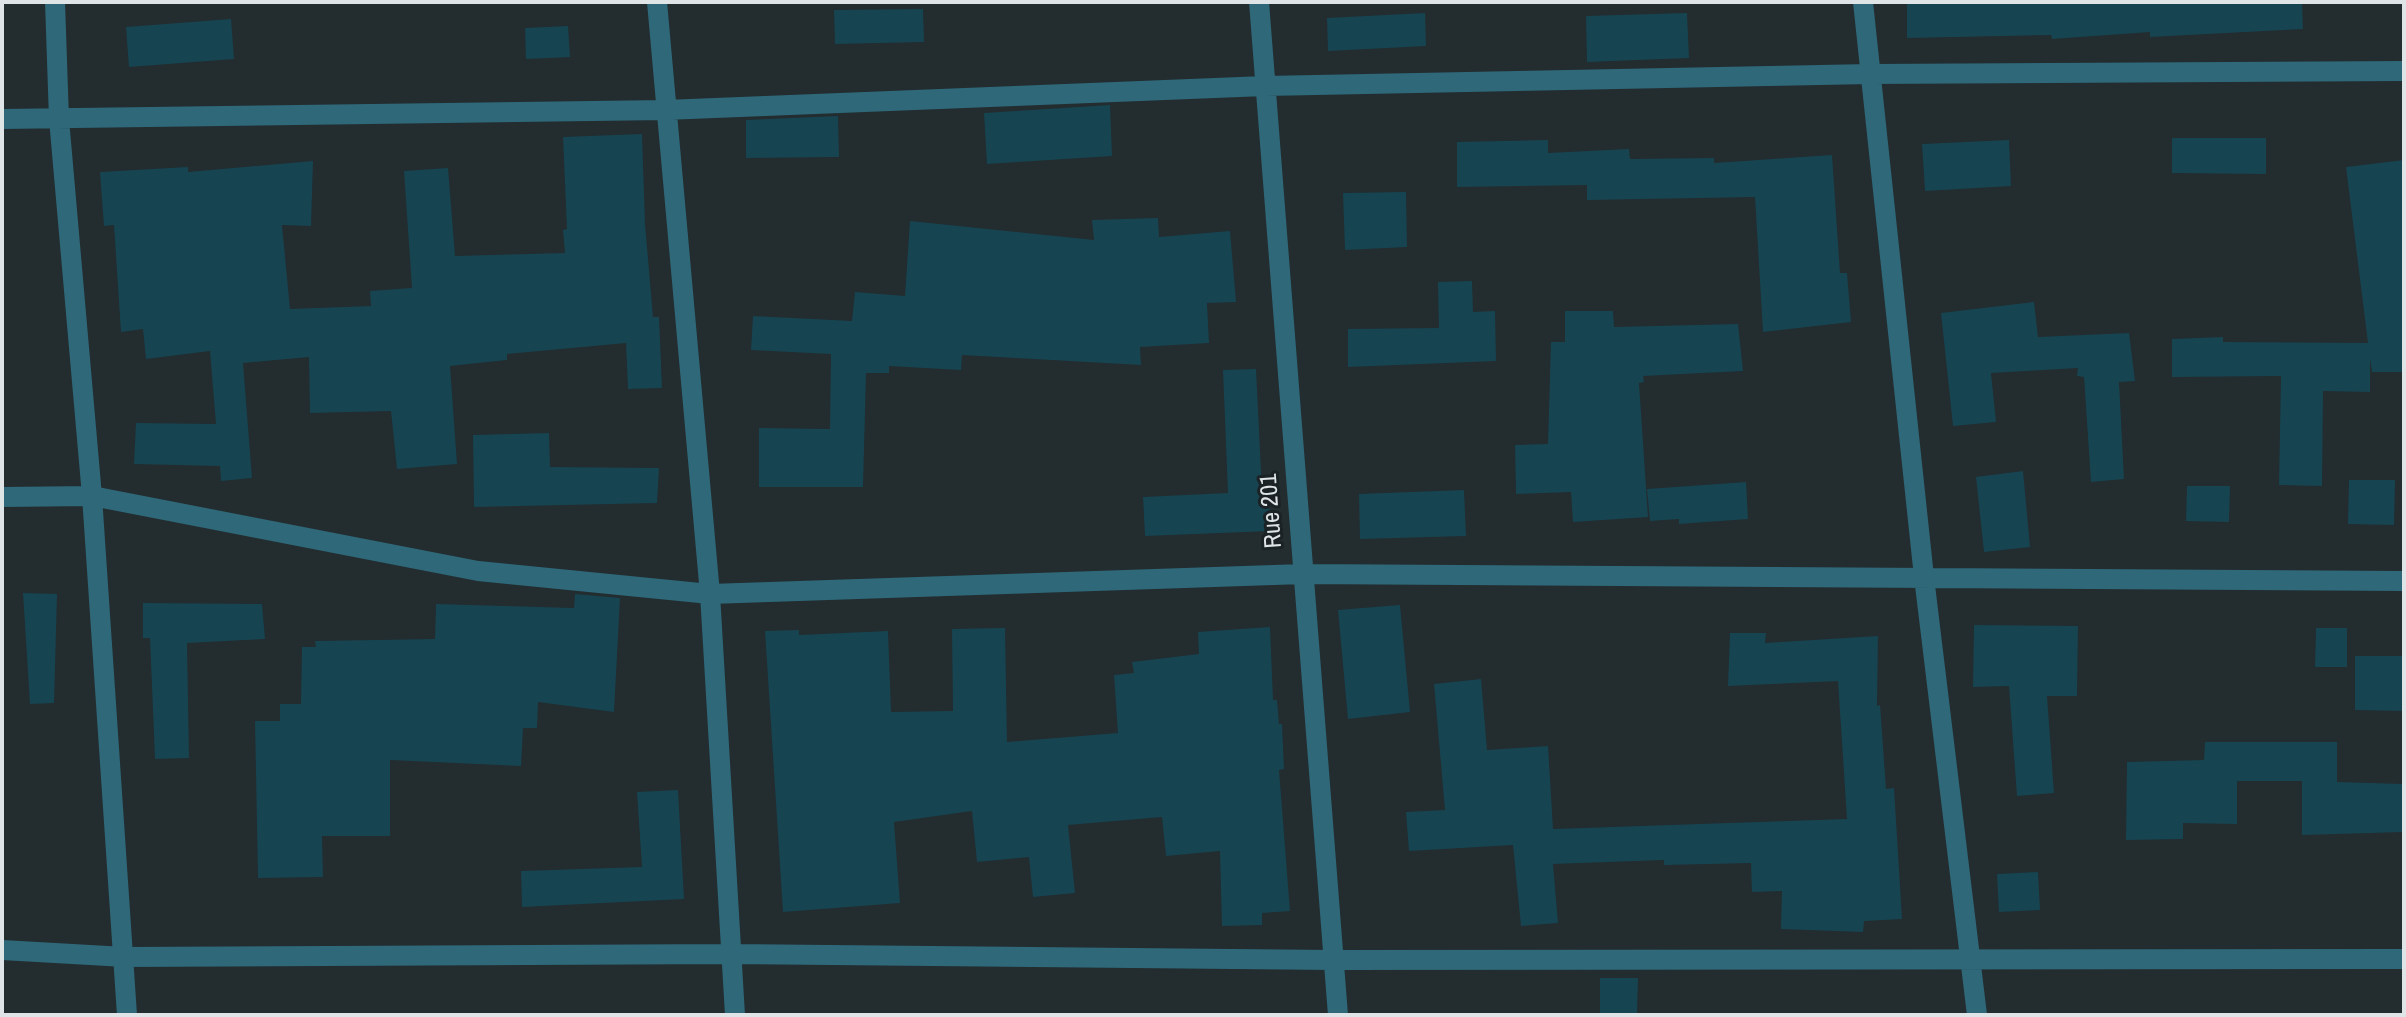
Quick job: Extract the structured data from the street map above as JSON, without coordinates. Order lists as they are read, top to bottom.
{
  "streets": {
    "street": ["Rue 201"]
  }
}
